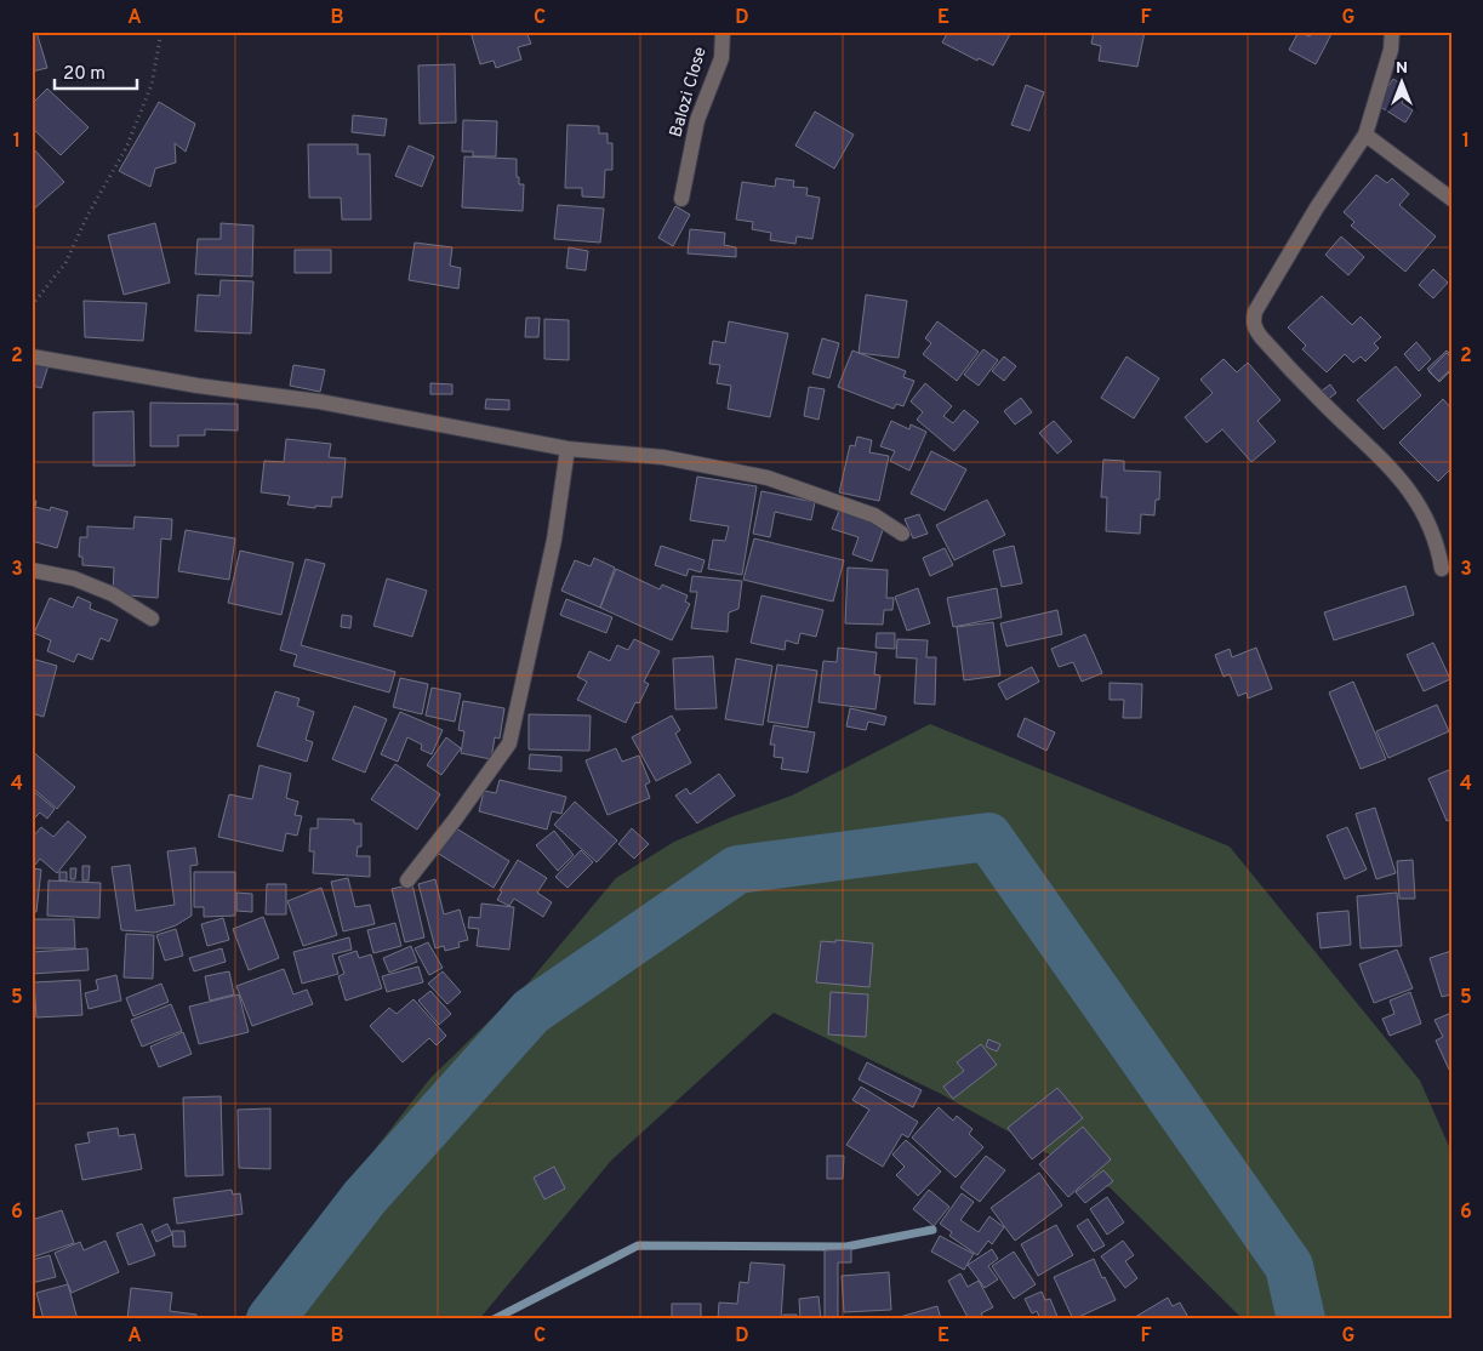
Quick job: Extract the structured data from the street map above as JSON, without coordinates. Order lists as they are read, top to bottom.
{
  "streets": {
    "street": ["Balozi Close"]
  },
  "scale_bar": "20 m",
  "north": "top",
  "grid": {
    "columns": [
      "A",
      "B",
      "C",
      "D",
      "E",
      "F",
      "G"
    ],
    "rows": [
      "1",
      "2",
      "3",
      "4",
      "5",
      "6"
    ]
  }
}
